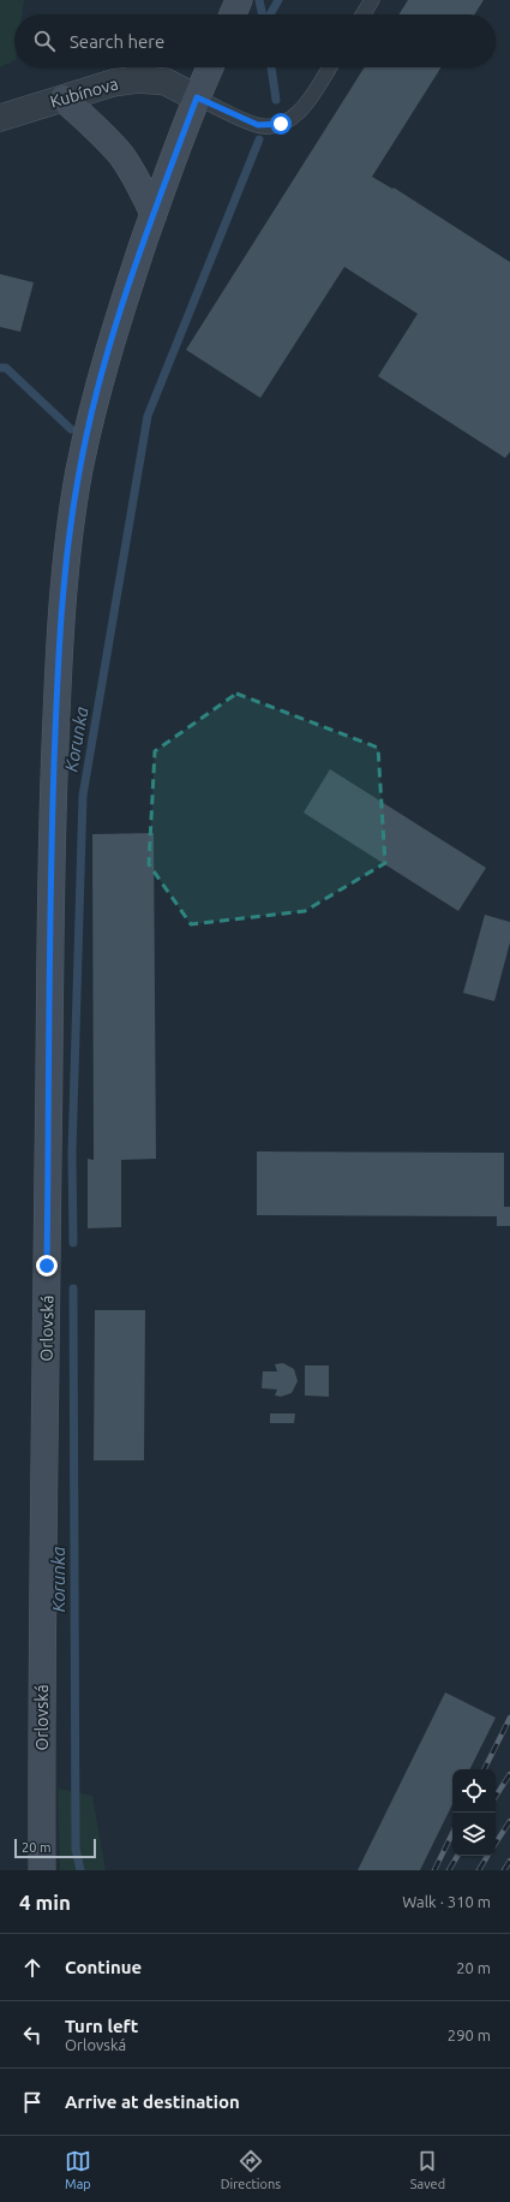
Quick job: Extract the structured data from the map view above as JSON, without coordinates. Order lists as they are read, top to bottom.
{
  "streets": {
    "main road": ["Orlovská"],
    "street": ["Kubínova"]
  },
  "crossings": [
    ["Kubínova", "Orlovská"]
  ],
  "water": ["Korunka"],
  "scale_bar": "20 m",
  "page": {
    "search": "Search here",
    "scale": "20 m",
    "heading": ["4 min", "Walk · 310 m"],
    "list": [
      ["Continue", "20 m"],
      ["Turn left", "Orlovská", "290 m"],
      "Arrive at destination"
    ],
    "nav": ["Map", "Directions", "Saved"]
  }
}
